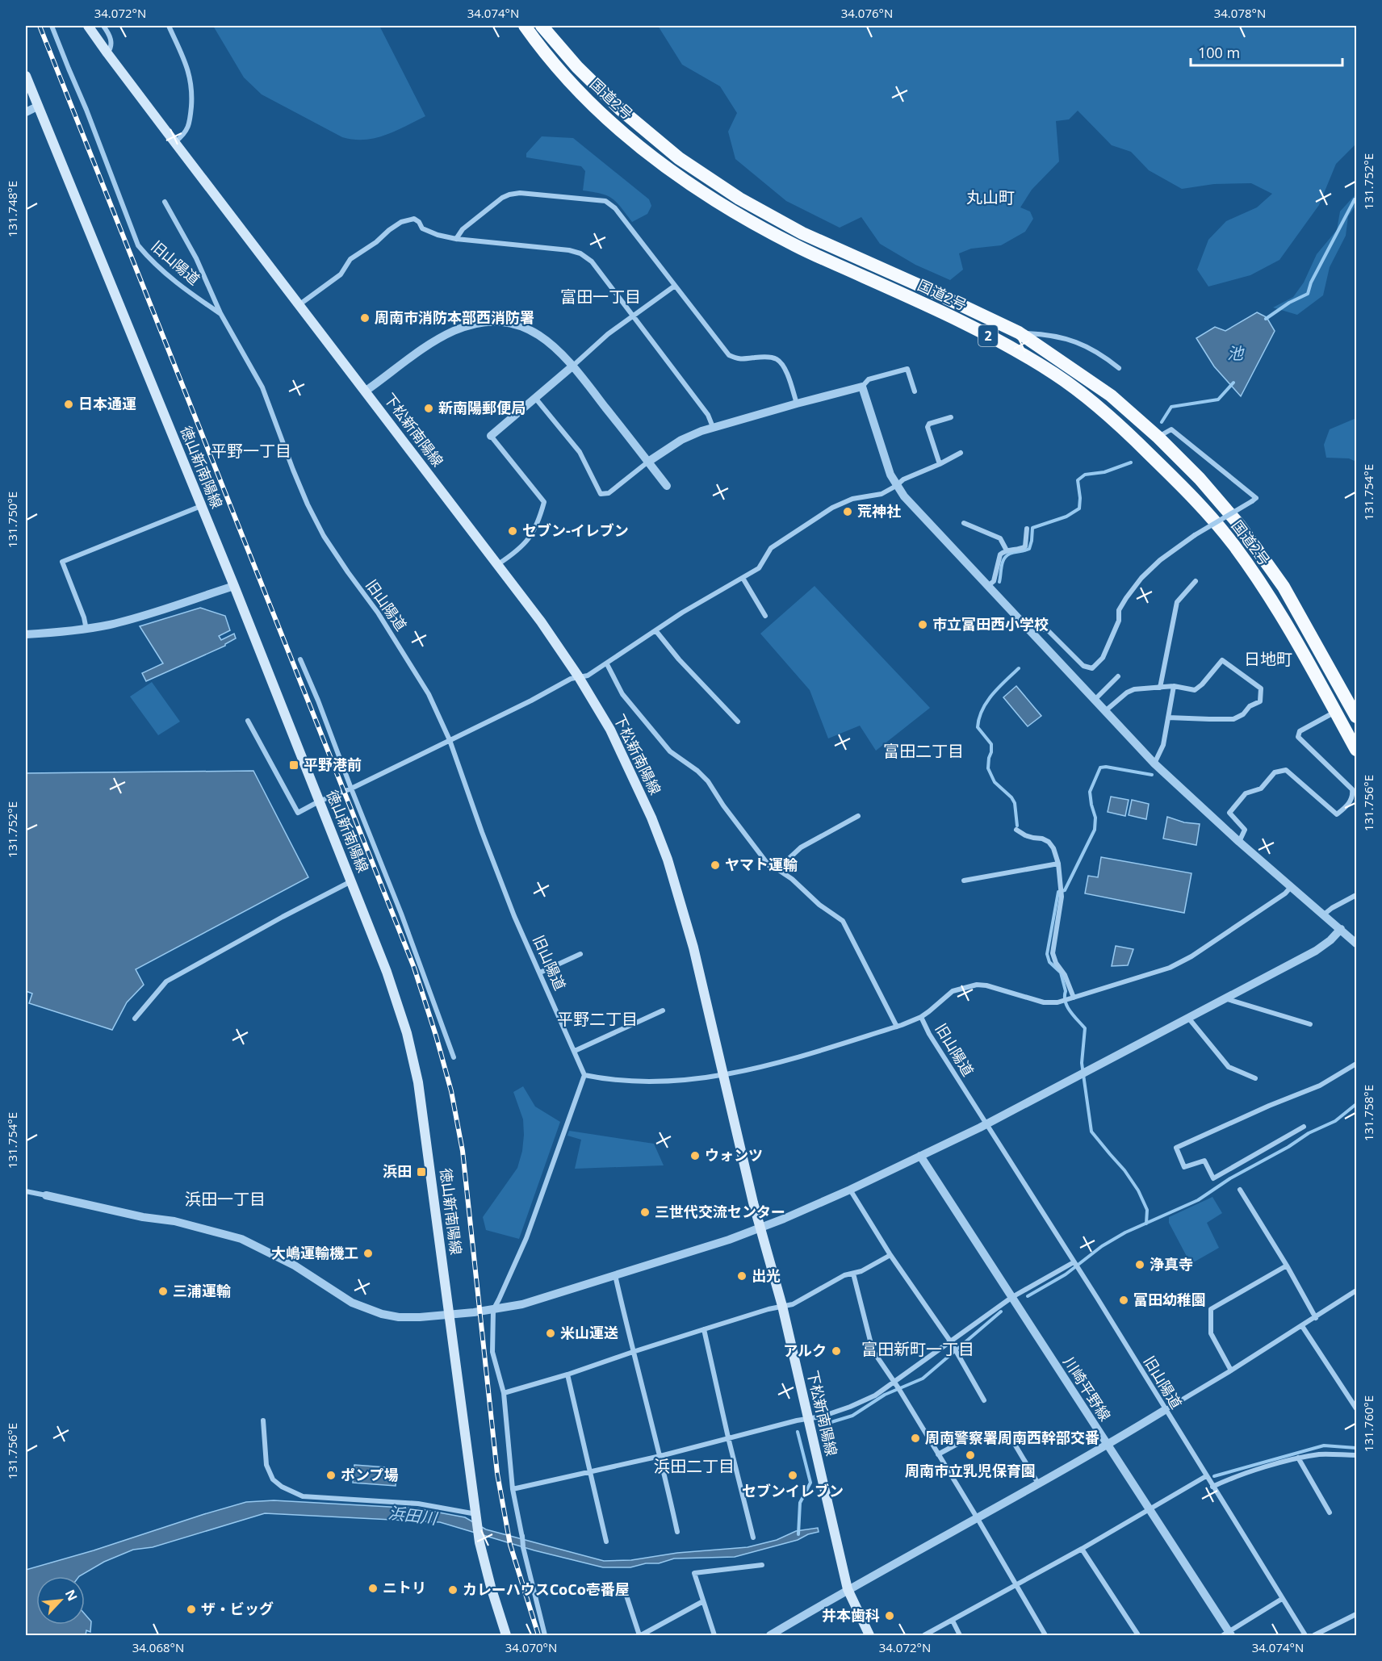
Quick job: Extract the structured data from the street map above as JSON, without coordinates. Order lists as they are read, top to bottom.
{
  "streets": {
    "highway": ["国道2号", "2"],
    "main road": ["下松新南陽線", "徳山新南陽線"],
    "street": ["旧山陽道", "川崎平野線"]
  },
  "crossings": [
    ["旧山陽道", "下松新南陽線"]
  ],
  "districts": [
    "丸山町",
    "富田一丁目",
    "平野一丁目",
    "日地町",
    "富田二丁目",
    "平野二丁目",
    "浜田一丁目",
    "富田新町一丁目",
    "浜田二丁目"
  ],
  "water": ["池", "浜田川"],
  "places": {
    "other": [
      "周南市消防本部西消防署",
      "日本通運",
      "新南陽郵便局",
      "荒神社",
      "セブン-イレブン",
      "市立富田西小学校",
      "ヤマト運輸",
      "ウォンツ",
      "三世代交流センター",
      "大嶋運輸機工",
      "浄真寺",
      "出光",
      "三浦運輸",
      "富田幼稚園",
      "米山運送",
      "アルク",
      "周南警察署周南西幹部交番",
      "周南市立乳児保育園",
      "ポンプ場",
      "セブンイレブン",
      "ニトリ",
      "カレーハウスCoCo壱番屋",
      "ザ・ビッグ",
      "井本歯科"
    ],
    "transit": ["平野港前", "浜田"]
  },
  "scale_bar": "100 m",
  "north": "top right",
  "coordinates": [
    "34.072°N",
    "34.074°N",
    "34.076°N",
    "34.078°N",
    "131.752°E",
    "131.748°E",
    "131.754°E",
    "131.750°E",
    "131.756°E",
    "131.758°E",
    "131.760°E",
    "34.068°N",
    "34.070°N"
  ]
}
